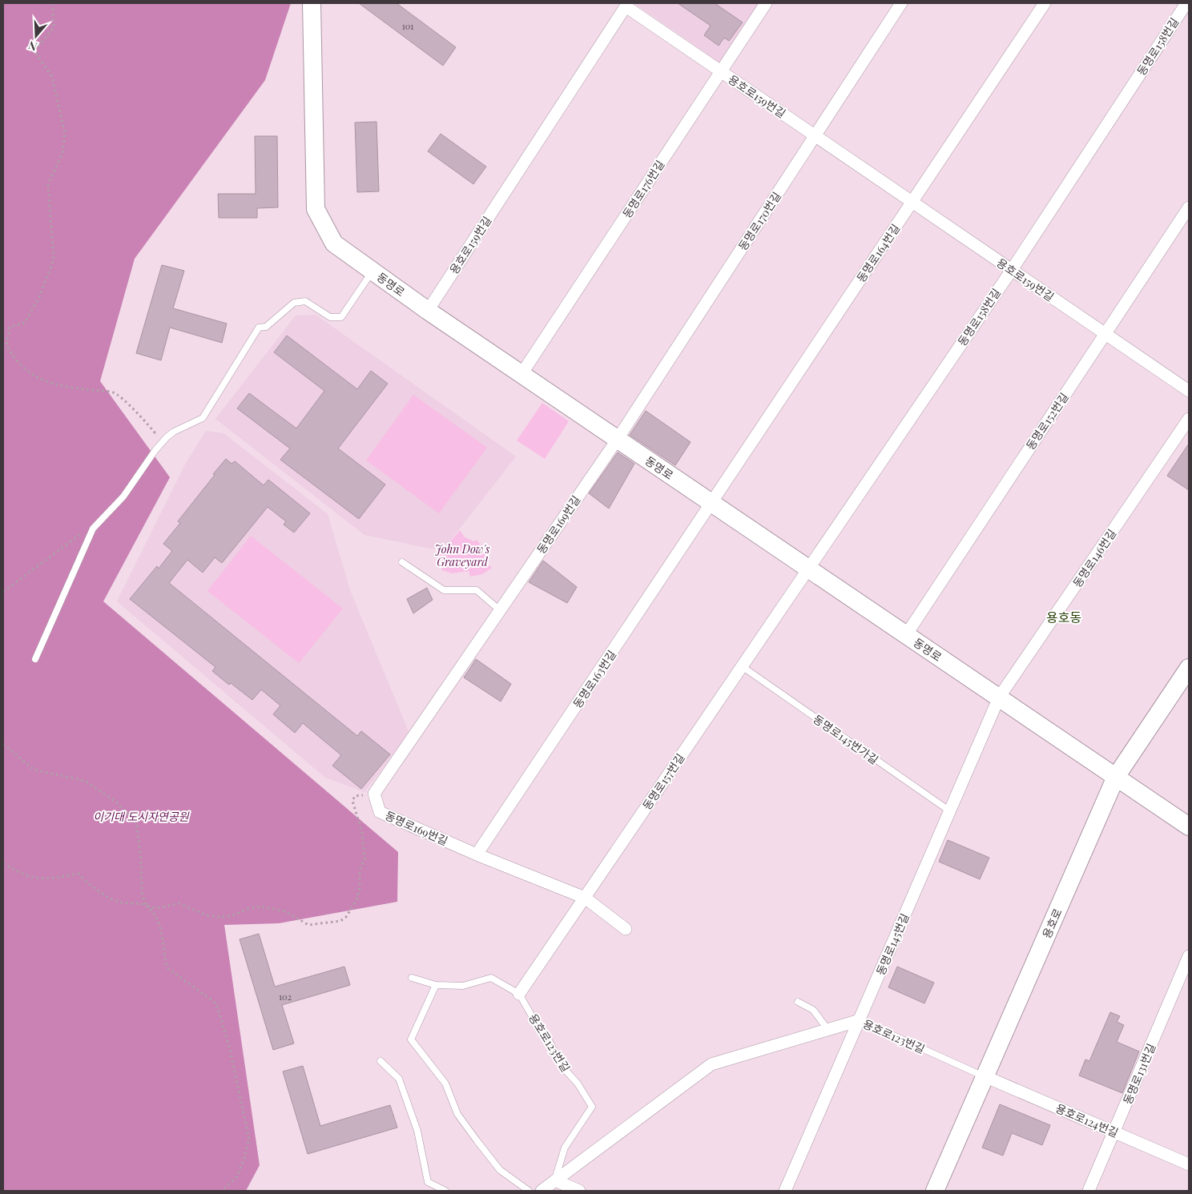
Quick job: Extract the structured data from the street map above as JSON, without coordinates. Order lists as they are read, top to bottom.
{
  "streets": {
    "street": [
      "동명로158번길",
      "용호로159번길",
      "동명로176번길",
      "동명로170번길",
      "동명로164번길",
      "동명로",
      "동명로152번길",
      "동명로169번길",
      "동명로146번길",
      "동명로163번길",
      "동명로157번길",
      "용호로",
      "동명로145번길",
      "용호로123번길",
      "동명로131번길",
      "용호로124번길"
    ],
    "lane": ["동명로145번가길"]
  },
  "crossings": [
    ["동명로158번길", "용호로159번길"],
    ["동명로158번길", "동명로"],
    ["동명로158번길", "동명로157번길"],
    ["용호로159번길", "동명로176번길"],
    ["용호로159번길", "동명로170번길"],
    ["용호로159번길", "동명로164번길"],
    ["용호로159번길", "동명로"],
    ["용호로159번길", "동명로152번길"],
    ["동명로176번길", "동명로"],
    ["동명로170번길", "동명로"],
    ["동명로170번길", "동명로169번길"],
    ["동명로164번길", "동명로"],
    ["동명로164번길", "동명로163번길"],
    ["동명로", "동명로152번길"],
    ["동명로", "동명로169번길"],
    ["동명로", "동명로146번길"],
    ["동명로", "동명로163번길"],
    ["동명로", "동명로157번길"],
    ["동명로", "용호로"],
    ["동명로", "동명로145번길"],
    ["동명로169번길", "동명로163번길"],
    ["동명로169번길", "동명로157번길"],
    ["동명로146번길", "동명로145번길"],
    ["동명로145번가길", "동명로157번길"],
    ["동명로145번가길", "동명로145번길"],
    ["동명로157번길", "용호로123번길"],
    ["용호로", "용호로123번길"],
    ["용호로", "용호로124번길"],
    ["동명로145번길", "용호로123번길"],
    ["용호로123번길", "용호로124번길"],
    ["동명로131번길", "용호로124번길"]
  ],
  "districts": ["용호동"],
  "parks": ["John Dow's Graveyard", "이기대 도시자연공원"],
  "house_numbers": ["101", "102"],
  "north": "bottom"
}
